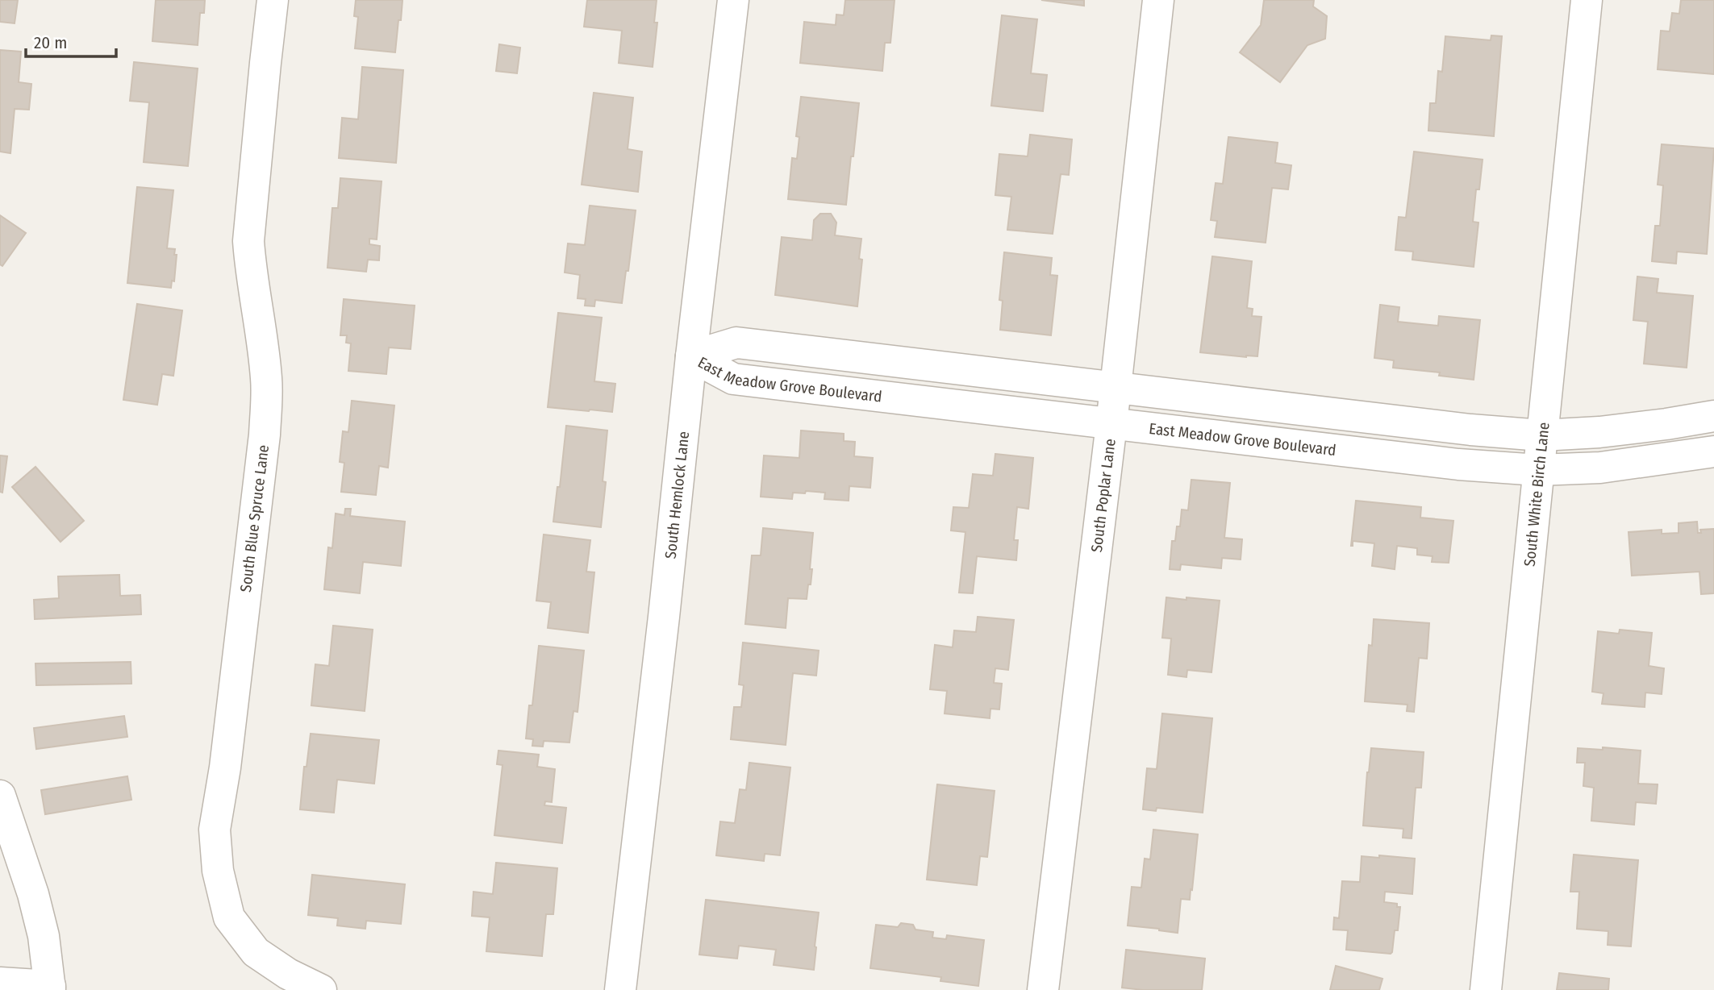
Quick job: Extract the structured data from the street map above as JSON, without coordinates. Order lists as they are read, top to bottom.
{
  "streets": {
    "street": [
      "East Meadow Grove Boulevard",
      "South Hemlock Lane",
      "South Poplar Lane",
      "South White Birch Lane",
      "South Blue Spruce Lane"
    ]
  },
  "crossings": [
    ["East Meadow Grove Boulevard", "South Hemlock Lane"],
    ["East Meadow Grove Boulevard", "South Poplar Lane"],
    ["East Meadow Grove Boulevard", "South White Birch Lane"]
  ],
  "scale_bar": "20 m"
}
